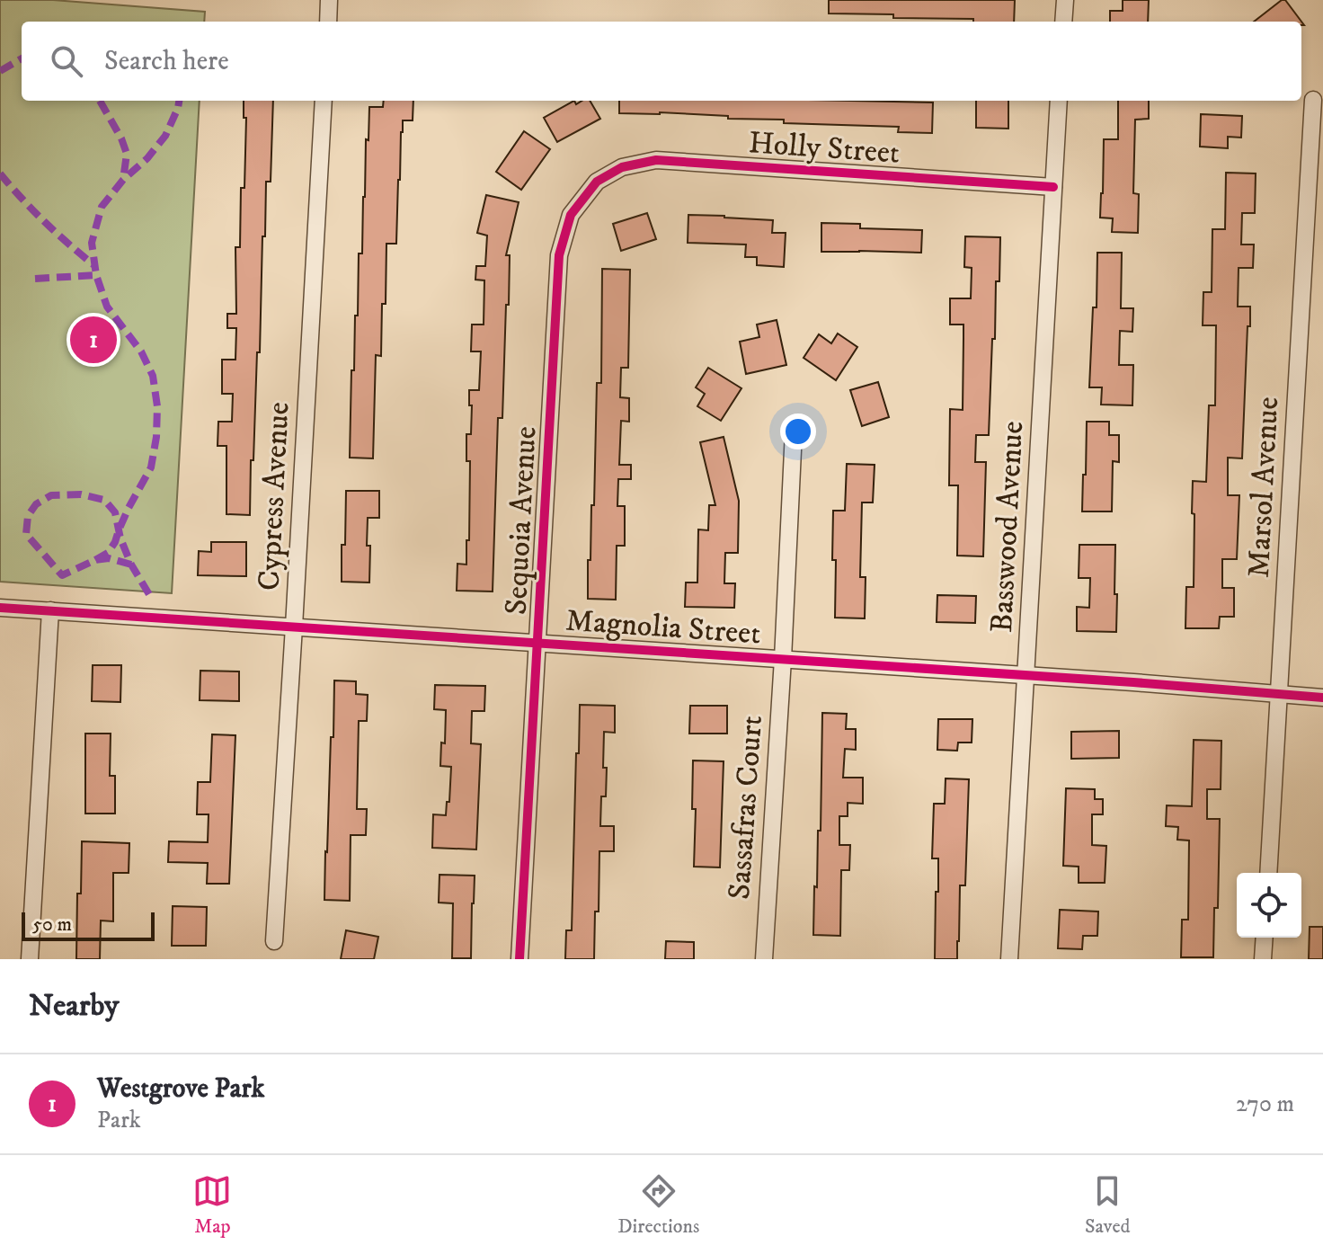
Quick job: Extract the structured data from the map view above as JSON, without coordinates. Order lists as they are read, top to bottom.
{
  "streets": {
    "street": [
      "Holly Street",
      "Marsol Avenue",
      "Cypress Avenue",
      "Sequoia Avenue",
      "Basswood Avenue",
      "Magnolia Street",
      "Sassafras Court"
    ]
  },
  "crossings": [
    ["Holly Street", "Sequoia Avenue"],
    ["Holly Street", "Basswood Avenue"],
    ["Marsol Avenue", "Magnolia Street"],
    ["Cypress Avenue", "Magnolia Street"],
    ["Sequoia Avenue", "Magnolia Street"],
    ["Basswood Avenue", "Magnolia Street"],
    ["Magnolia Street", "Sassafras Court"]
  ],
  "scale_bar": "50 m",
  "page": {
    "search": "Search here",
    "pins": "1",
    "scale": "50 m",
    "heading": "Nearby",
    "list": [
      {
        "mark": "1",
        "name": "Westgrove Park",
        "note": "Park",
        "value": "270 m"
      }
    ],
    "nav": ["Map", "Directions", "Saved"]
  }
}
